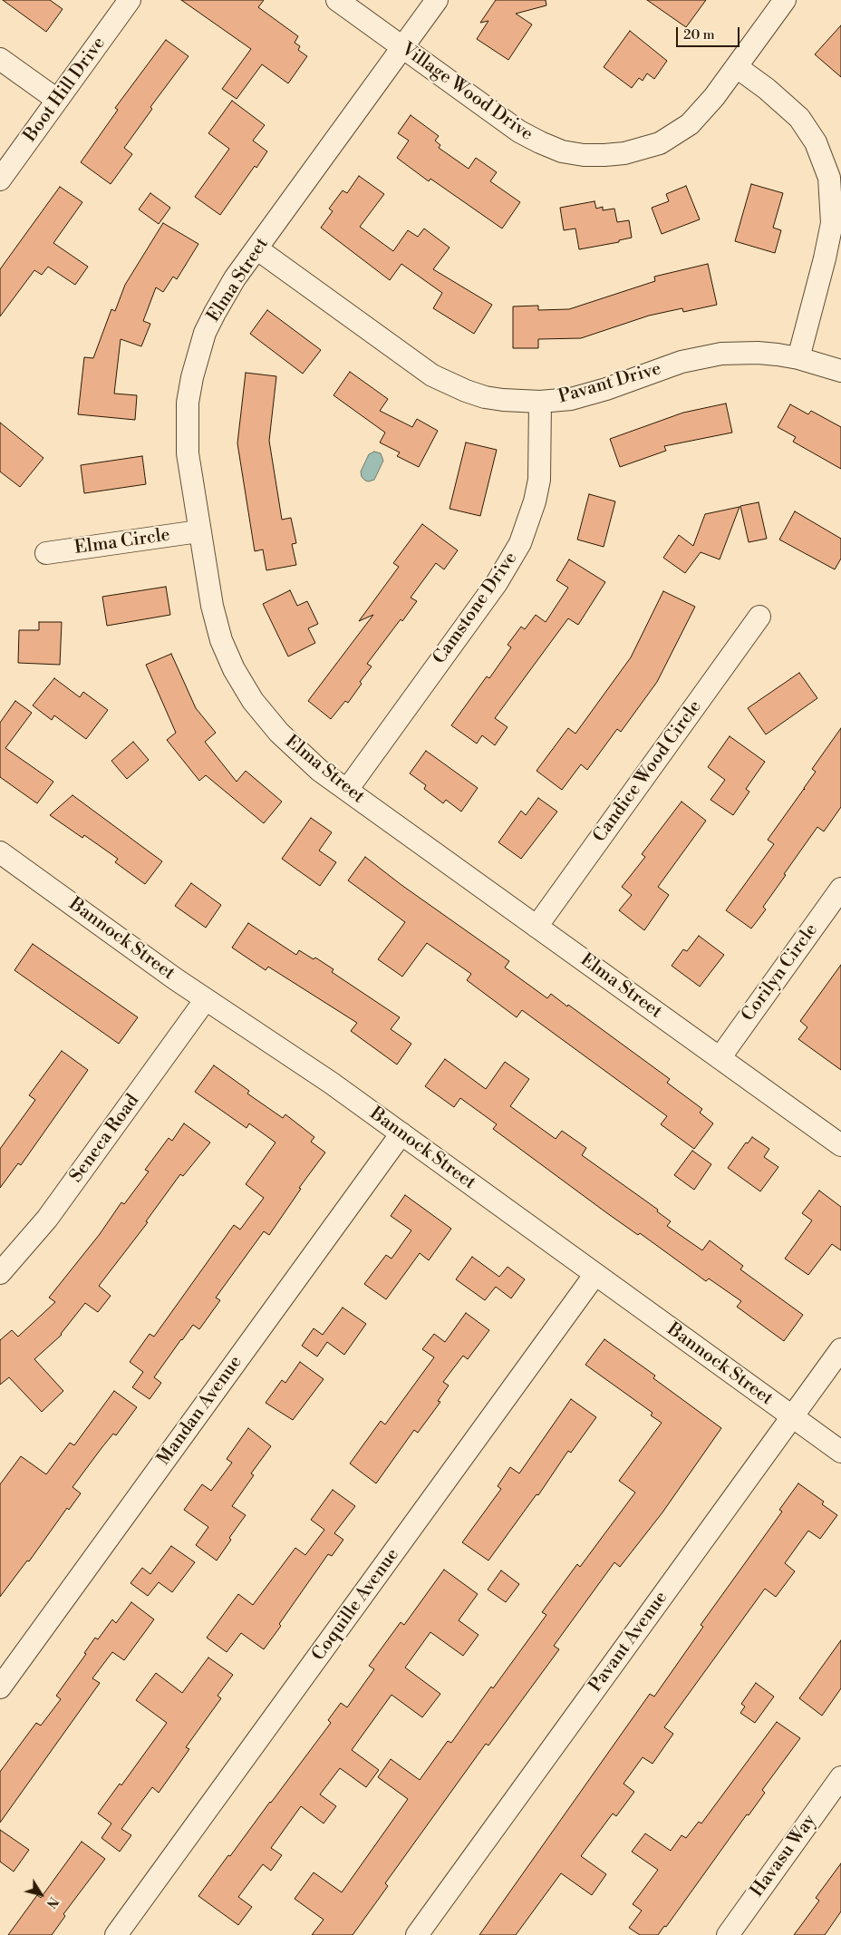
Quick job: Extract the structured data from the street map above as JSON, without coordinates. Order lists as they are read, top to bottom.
{
  "streets": {
    "street": [
      "Boot Hill Drive",
      "Village Wood Drive",
      "Elma Street",
      "Pavant Drive",
      "Elma Circle",
      "Camstone Drive",
      "Candice Wood Circle",
      "Bannock Street",
      "Corilyn Circle",
      "Seneca Road",
      "Mandan Avenue",
      "Coquille Avenue",
      "Pavant Avenue",
      "Havasu Way"
    ]
  },
  "crossings": [
    ["Village Wood Drive", "Elma Street"],
    ["Elma Street", "Pavant Drive"],
    ["Elma Street", "Elma Circle"],
    ["Elma Street", "Camstone Drive"],
    ["Elma Street", "Candice Wood Circle"],
    ["Elma Street", "Corilyn Circle"],
    ["Pavant Drive", "Camstone Drive"],
    ["Bannock Street", "Seneca Road"],
    ["Bannock Street", "Mandan Avenue"],
    ["Bannock Street", "Coquille Avenue"],
    ["Bannock Street", "Pavant Avenue"]
  ],
  "scale_bar": "20 m",
  "north": "bottom right"
}
